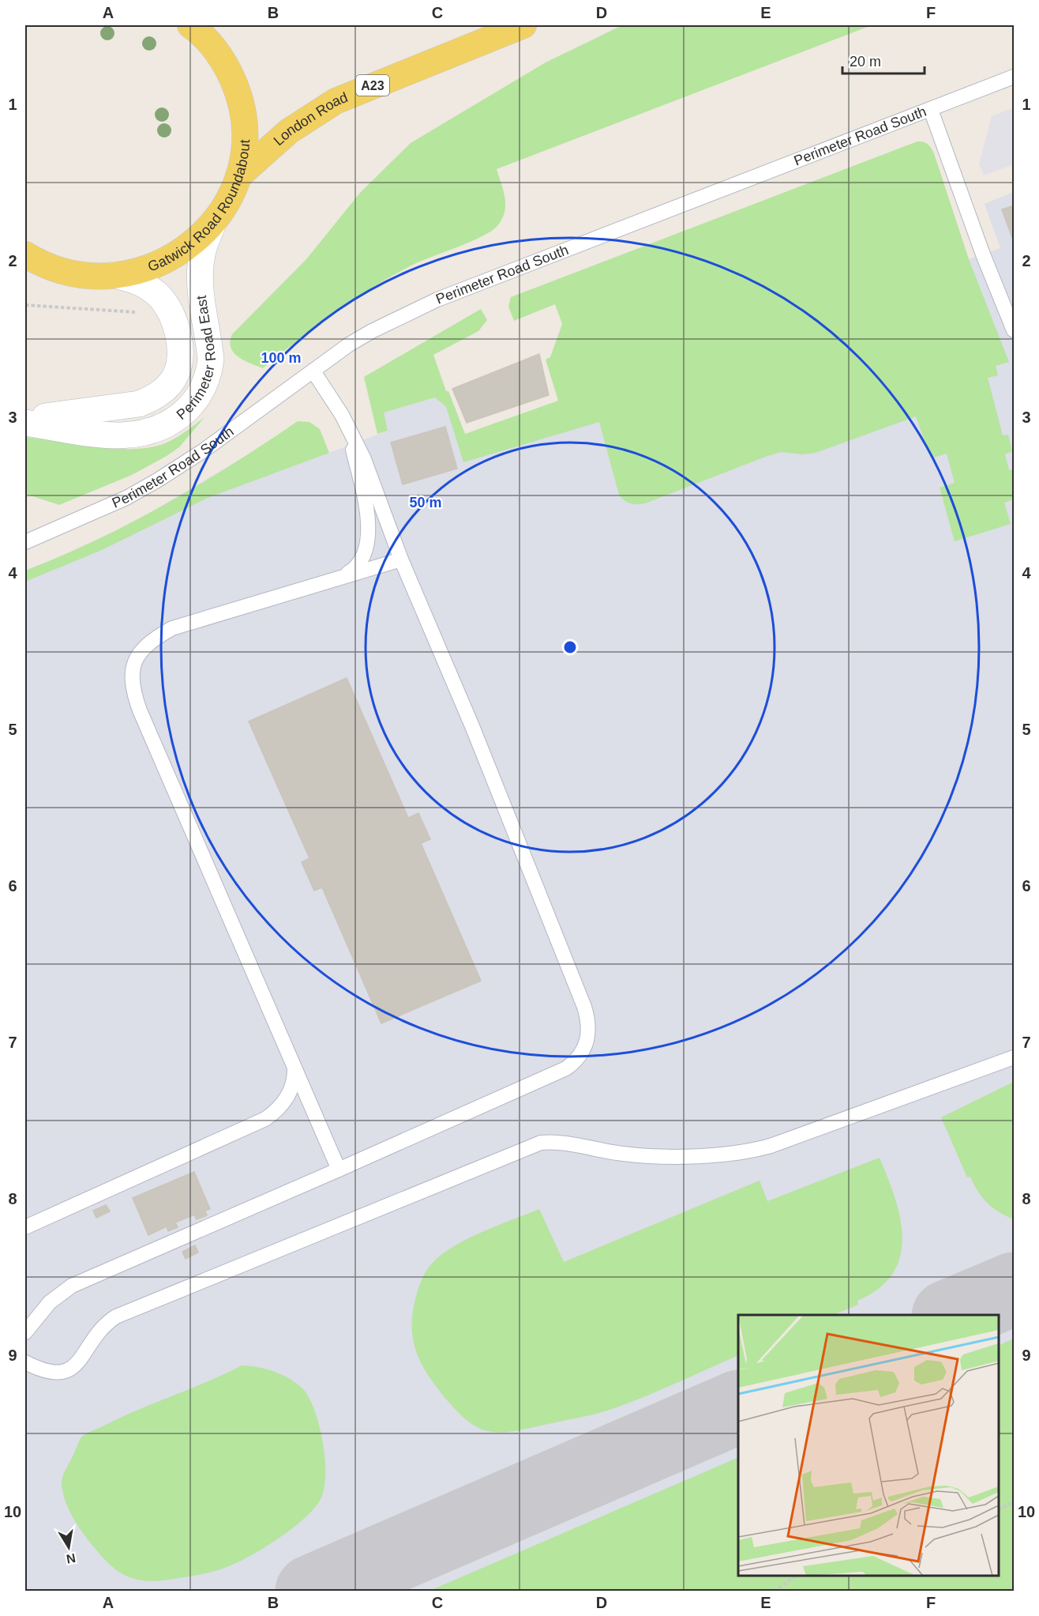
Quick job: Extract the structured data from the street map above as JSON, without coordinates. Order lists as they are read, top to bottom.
{
  "streets": {
    "main road": ["A23", "London Road", "Gatwick Road Roundabout"],
    "street": ["Perimeter Road East"],
    "lane": ["Perimeter Road South"]
  },
  "crossings": [
    ["London Road", "Gatwick Road Roundabout"],
    ["Gatwick Road Roundabout", "Perimeter Road East"]
  ],
  "scale_bar": "20 m",
  "north": "bottom",
  "grid": {
    "columns": [
      "A",
      "B",
      "C",
      "D",
      "E",
      "F"
    ],
    "rows": [
      "1",
      "2",
      "3",
      "4",
      "5",
      "6",
      "7",
      "8",
      "9",
      "10"
    ]
  },
  "rings": ["100 m", "50 m"]
}
